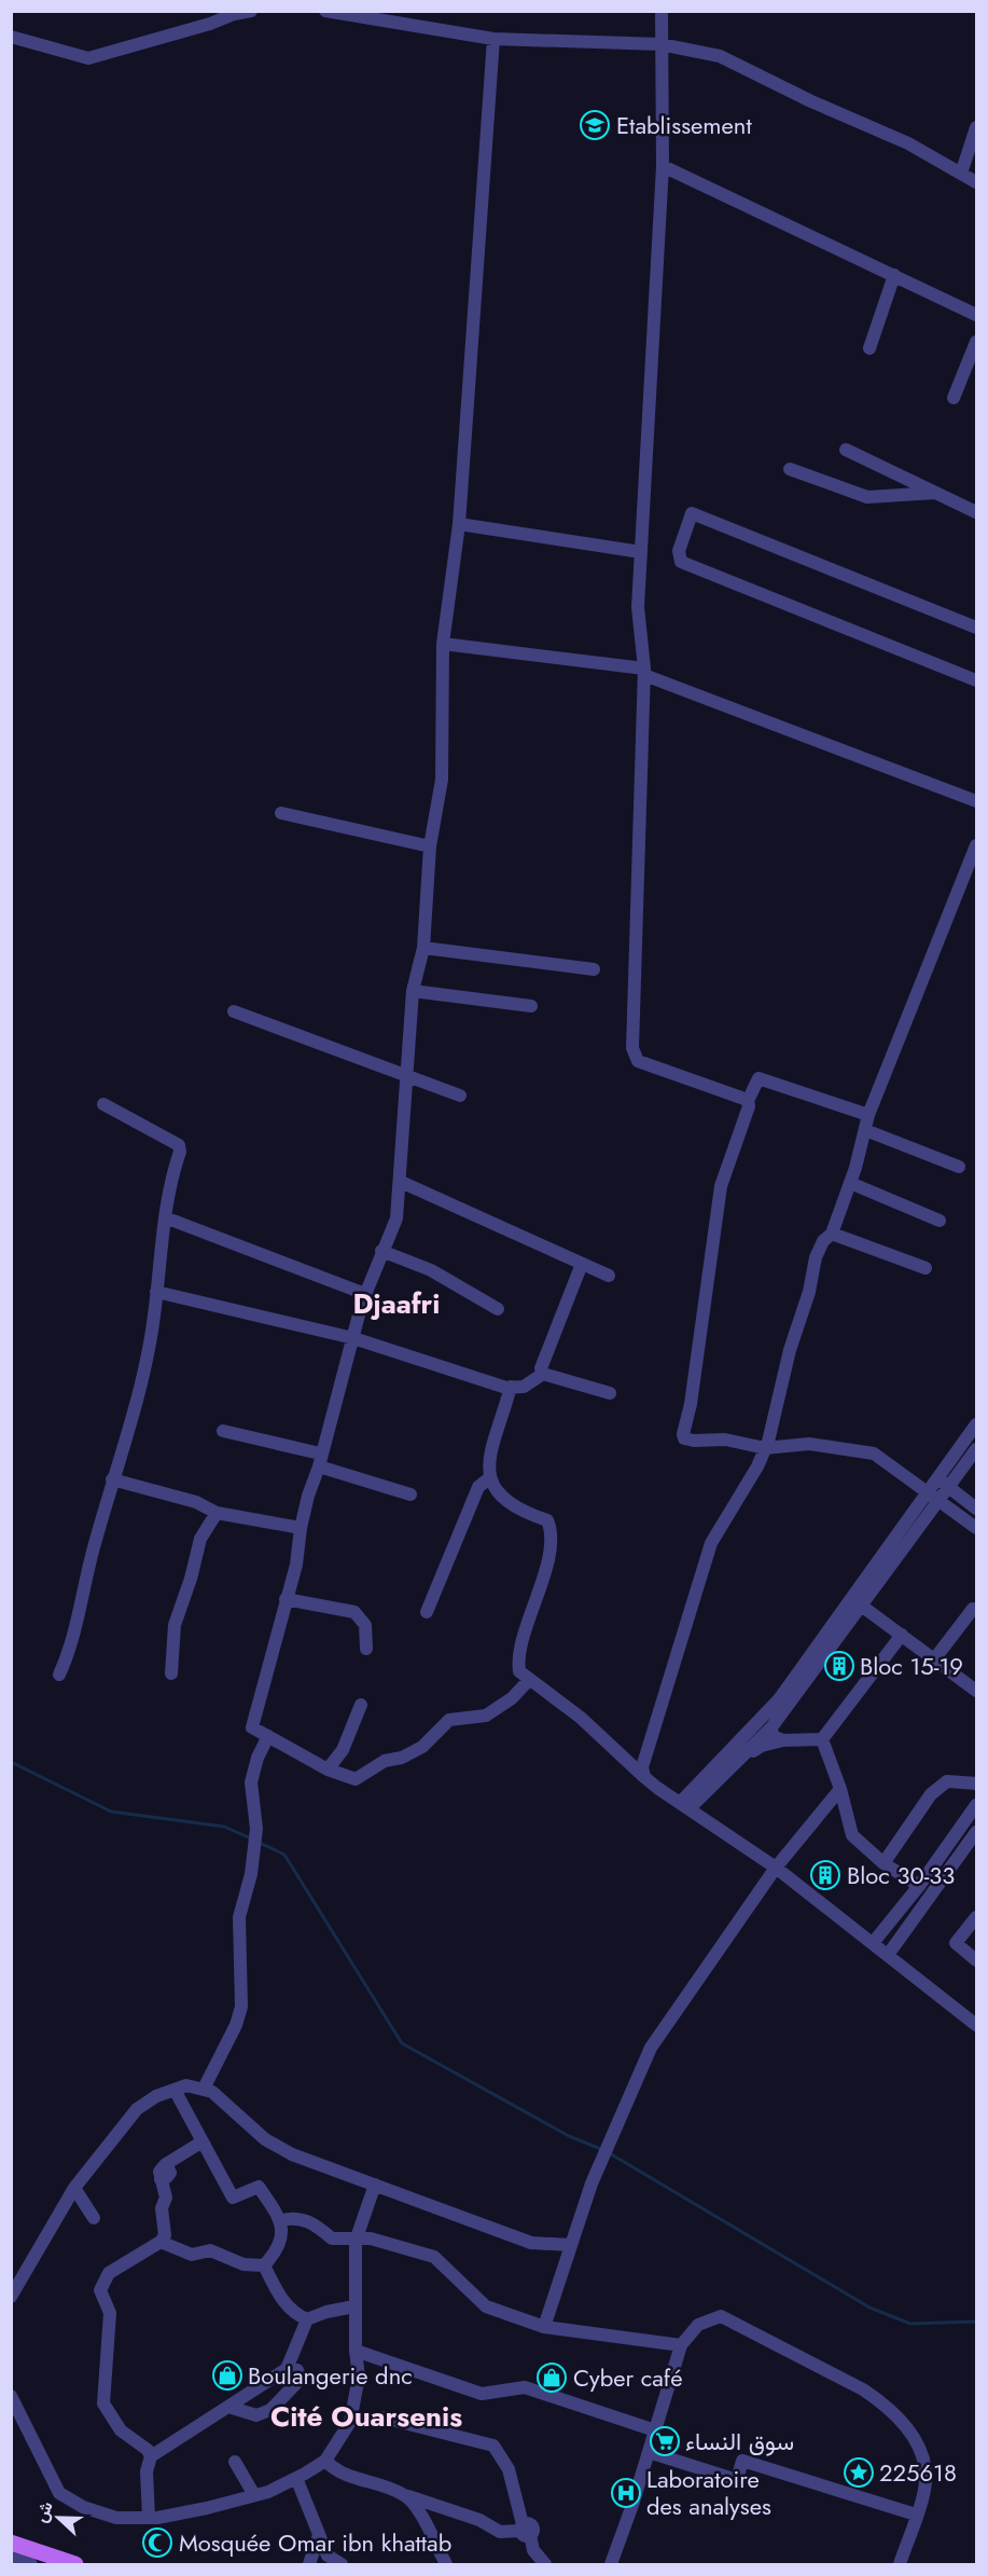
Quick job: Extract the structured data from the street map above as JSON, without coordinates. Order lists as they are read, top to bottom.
{
  "districts": ["Djaafri", "Cité Ouarsenis"],
  "places": {
    "school or university": ["Etablissement"],
    "building": ["Bloc 15-19", "Bloc 30-33"],
    "shop": ["Boulangerie dnc", "Cyber café"],
    "supermarket": ["سوق النساء"],
    "place": ["225618"],
    "hospital": ["Laboratoire des analyses"],
    "mosque": ["Mosquée Omar ibn khattab"]
  },
  "north": "left"
}
